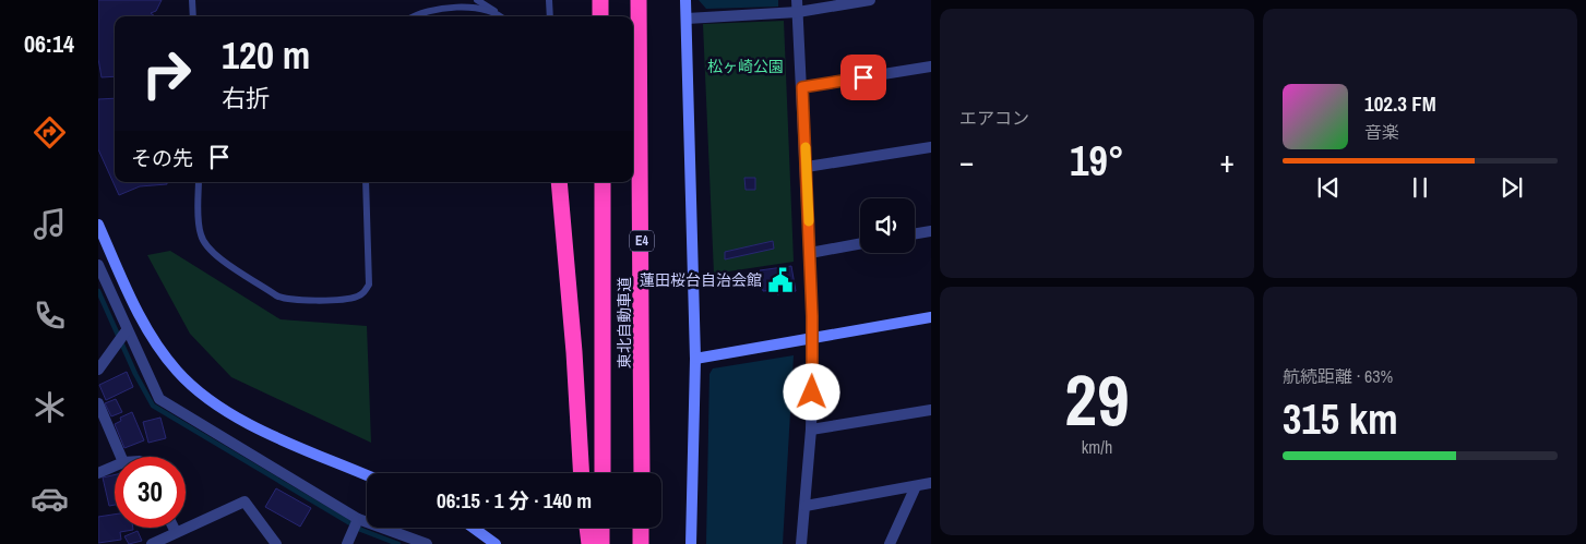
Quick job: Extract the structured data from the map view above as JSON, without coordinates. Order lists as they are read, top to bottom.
{
  "streets": {
    "highway": ["E4", "東北自動車道"]
  },
  "parks": ["松ヶ崎公園"],
  "places": {
    "public building": ["蓮田桜台自治会館"]
  },
  "page": {
    "tabs": "06:14",
    "tile": [
      "エアコン",
      ["29", "km/h"],
      ["航続距離 · 63%", "315 km"]
    ],
    "turn": ["120 m", "右折"],
    "song": ["102.3 FM", "音楽"],
    "then": "その先",
    "heat": ["−", "19°", "+"],
    "limit": "30",
    "trip": "06:15 · 1 分 · 140 m"
  }
}
